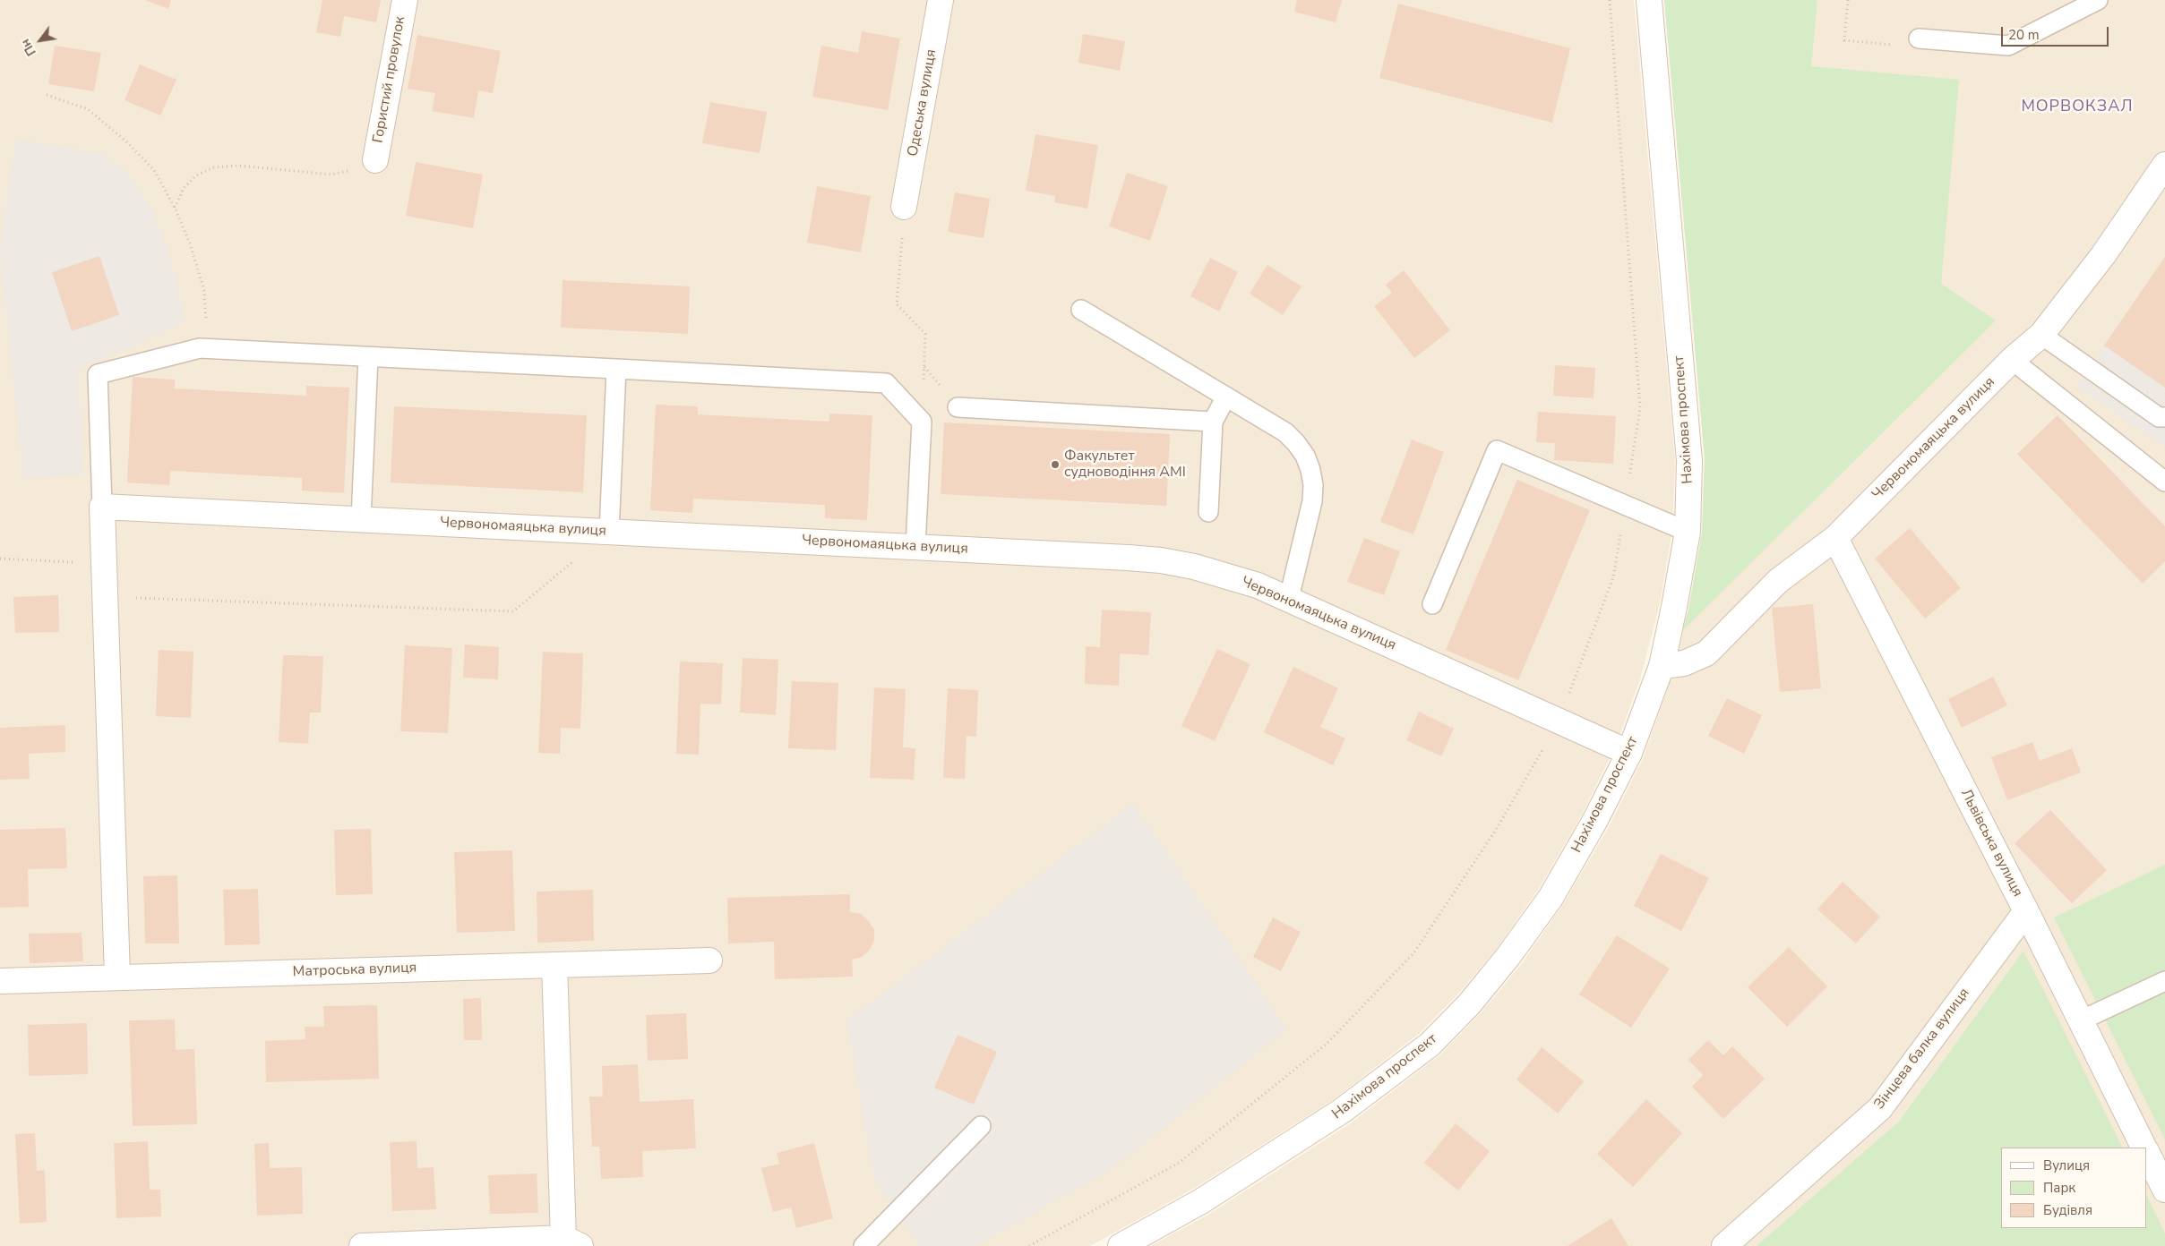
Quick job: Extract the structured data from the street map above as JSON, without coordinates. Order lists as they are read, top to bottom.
{
  "streets": {
    "street": [
      "Гористий провулок",
      "Одеська вулиця",
      "Нахімова проспект",
      "Червономаяцька вулиця",
      "Львівська вулиця",
      "Матроська вулиця",
      "Зінцева балка вулиця"
    ]
  },
  "crossings": [
    ["Нахімова проспект", "Червономаяцька вулиця"],
    ["Червономаяцька вулиця", "Львівська вулиця"],
    ["Львівська вулиця", "Зінцева балка вулиця"]
  ],
  "districts": ["МОРВОКЗАЛ"],
  "places": ["Факультет судноводіння АМІ"],
  "legend": ["Вулиця", "Парк", "Будівля"],
  "scale_bar": "20 m",
  "north": "bottom left"
}
